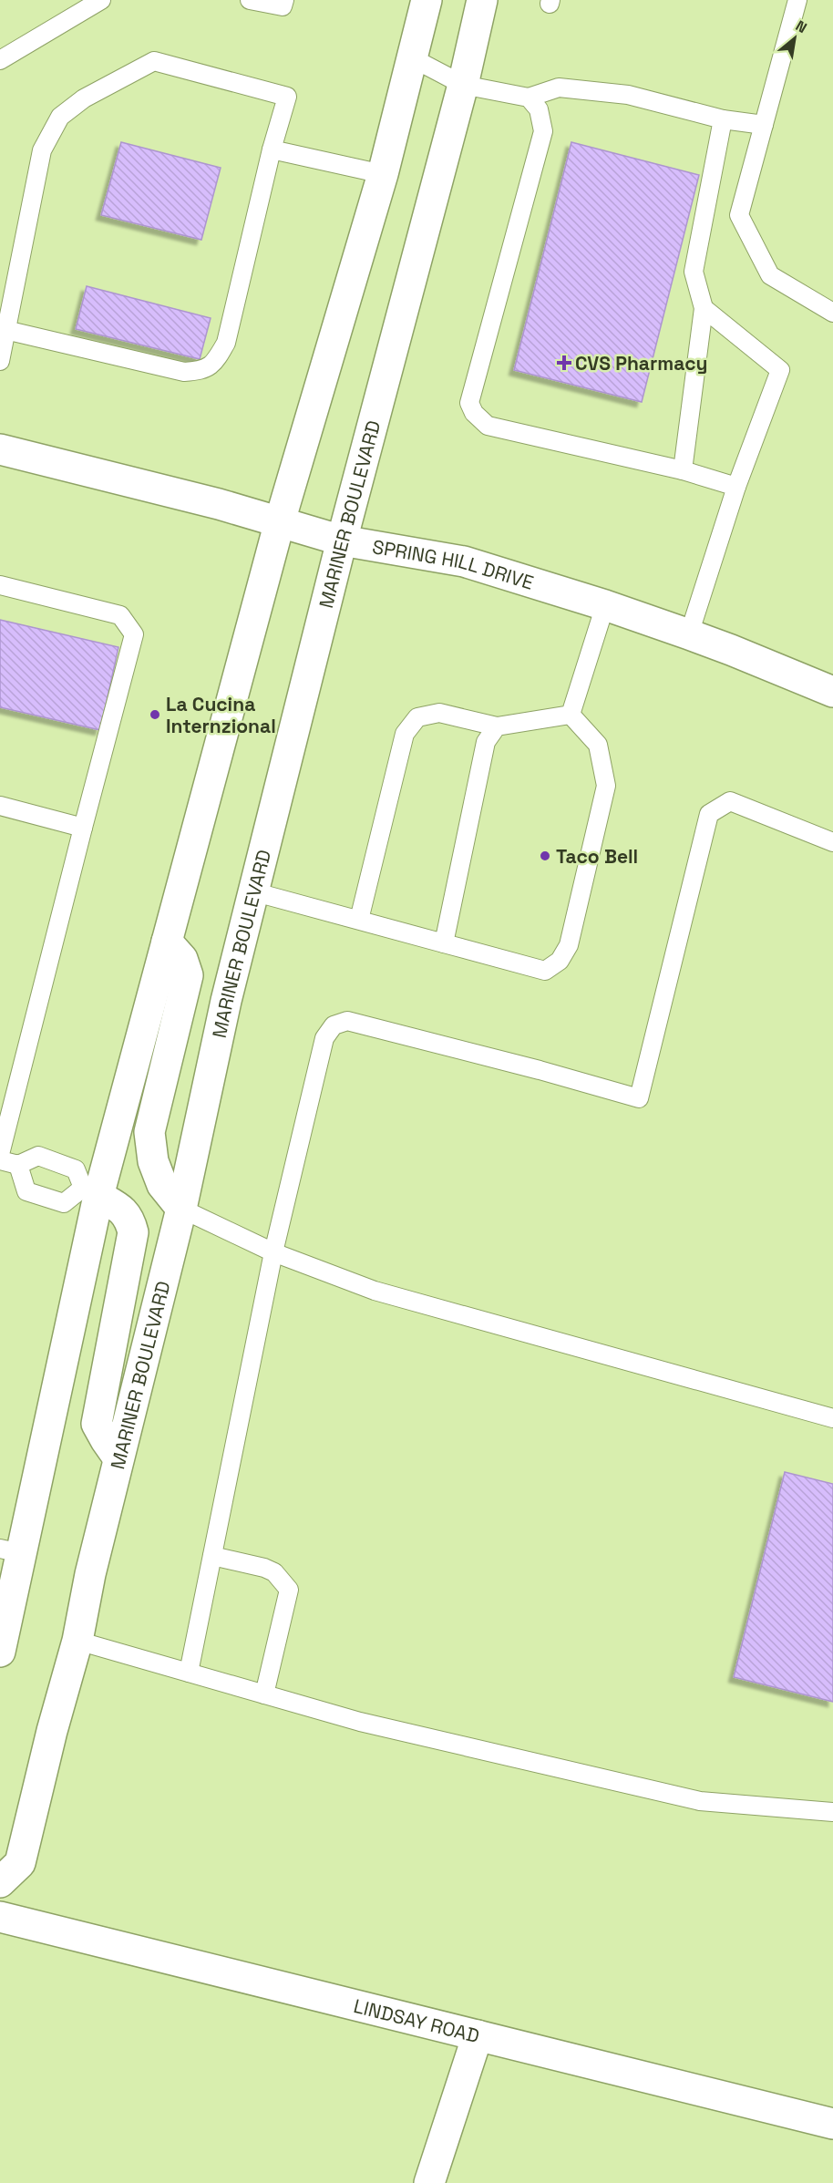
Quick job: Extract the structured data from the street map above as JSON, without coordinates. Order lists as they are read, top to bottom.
{
  "streets": {
    "main road": ["MARINER BOULEVARD", "SPRING HILL DRIVE", "LINDSAY ROAD"]
  },
  "crossings": [
    ["MARINER BOULEVARD", "SPRING HILL DRIVE"]
  ],
  "places": {
    "health": ["CVS Pharmacy"],
    "other": ["La Cucina Internzional", "Taco Bell"]
  },
  "north": "top right"
}
